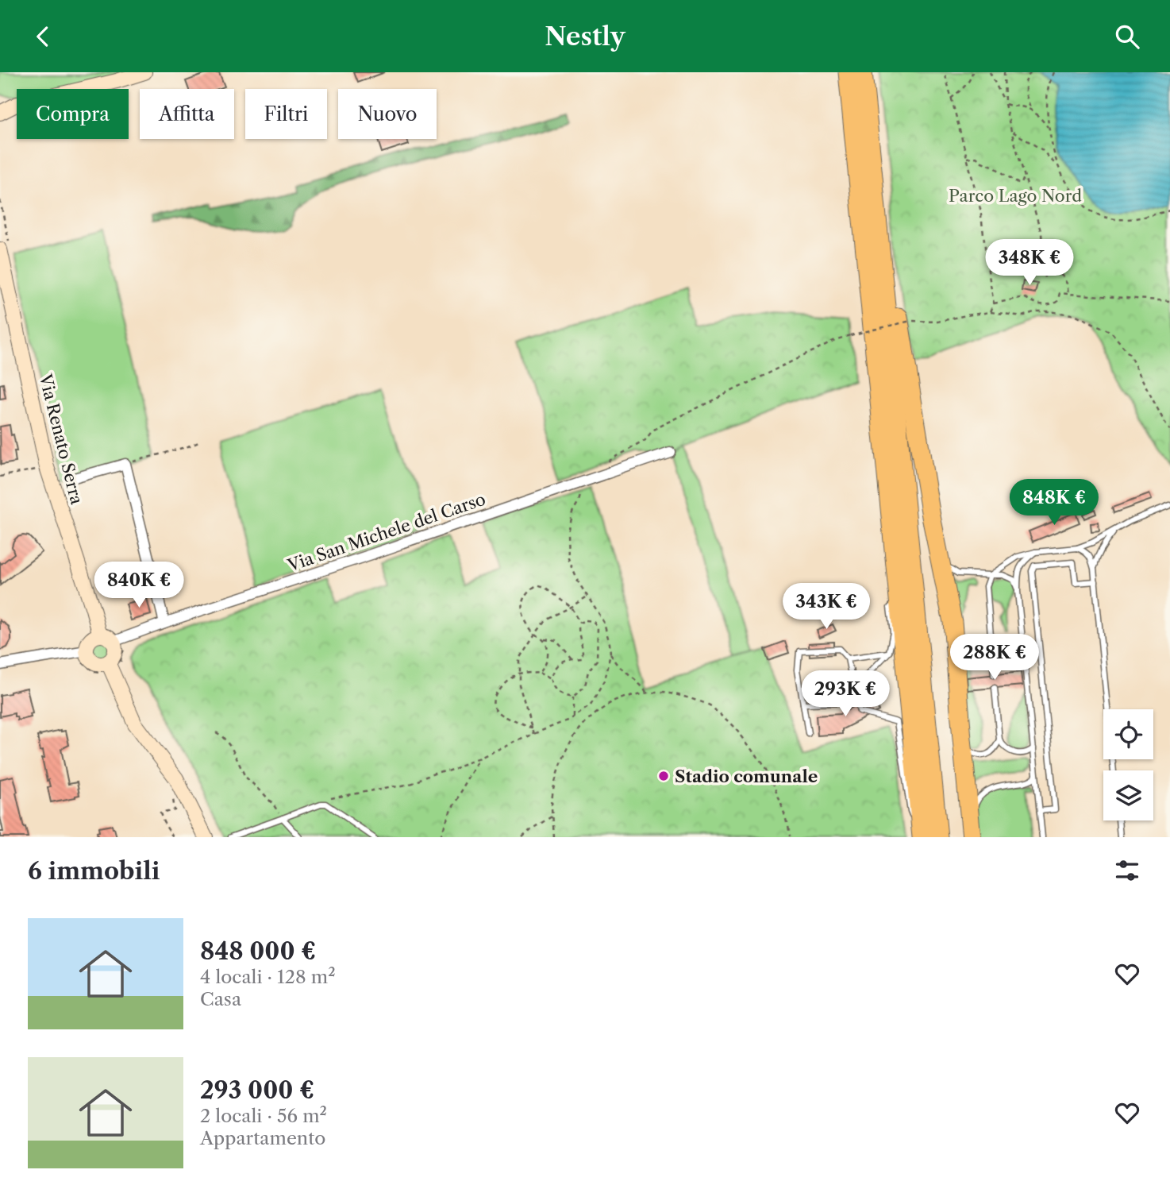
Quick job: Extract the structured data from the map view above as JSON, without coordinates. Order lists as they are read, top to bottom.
{
  "streets": {
    "street": ["Via Renato Serra", "Via San Michele del Carso"]
  },
  "crossings": [
    ["Via Renato Serra", "Via San Michele del Carso"]
  ],
  "parks": ["Parco Lago Nord"],
  "places": ["Stadio comunale"],
  "page": {
    "header": "Nestly",
    "chip": [
      "Compra",
      "Affitta",
      "Filtri",
      "Nuovo"
    ],
    "price": [
      "348K €",
      "848K €",
      "840K €",
      "343K €",
      "288K €",
      "293K €"
    ],
    "heading": "6 immobili",
    "list": [
      {
        "name": "848 000 €",
        "note": "4 locali · 128 m² · Casa"
      },
      {
        "name": "293 000 €",
        "note": "2 locali · 56 m² · Appartamento"
      }
    ]
  }
}
